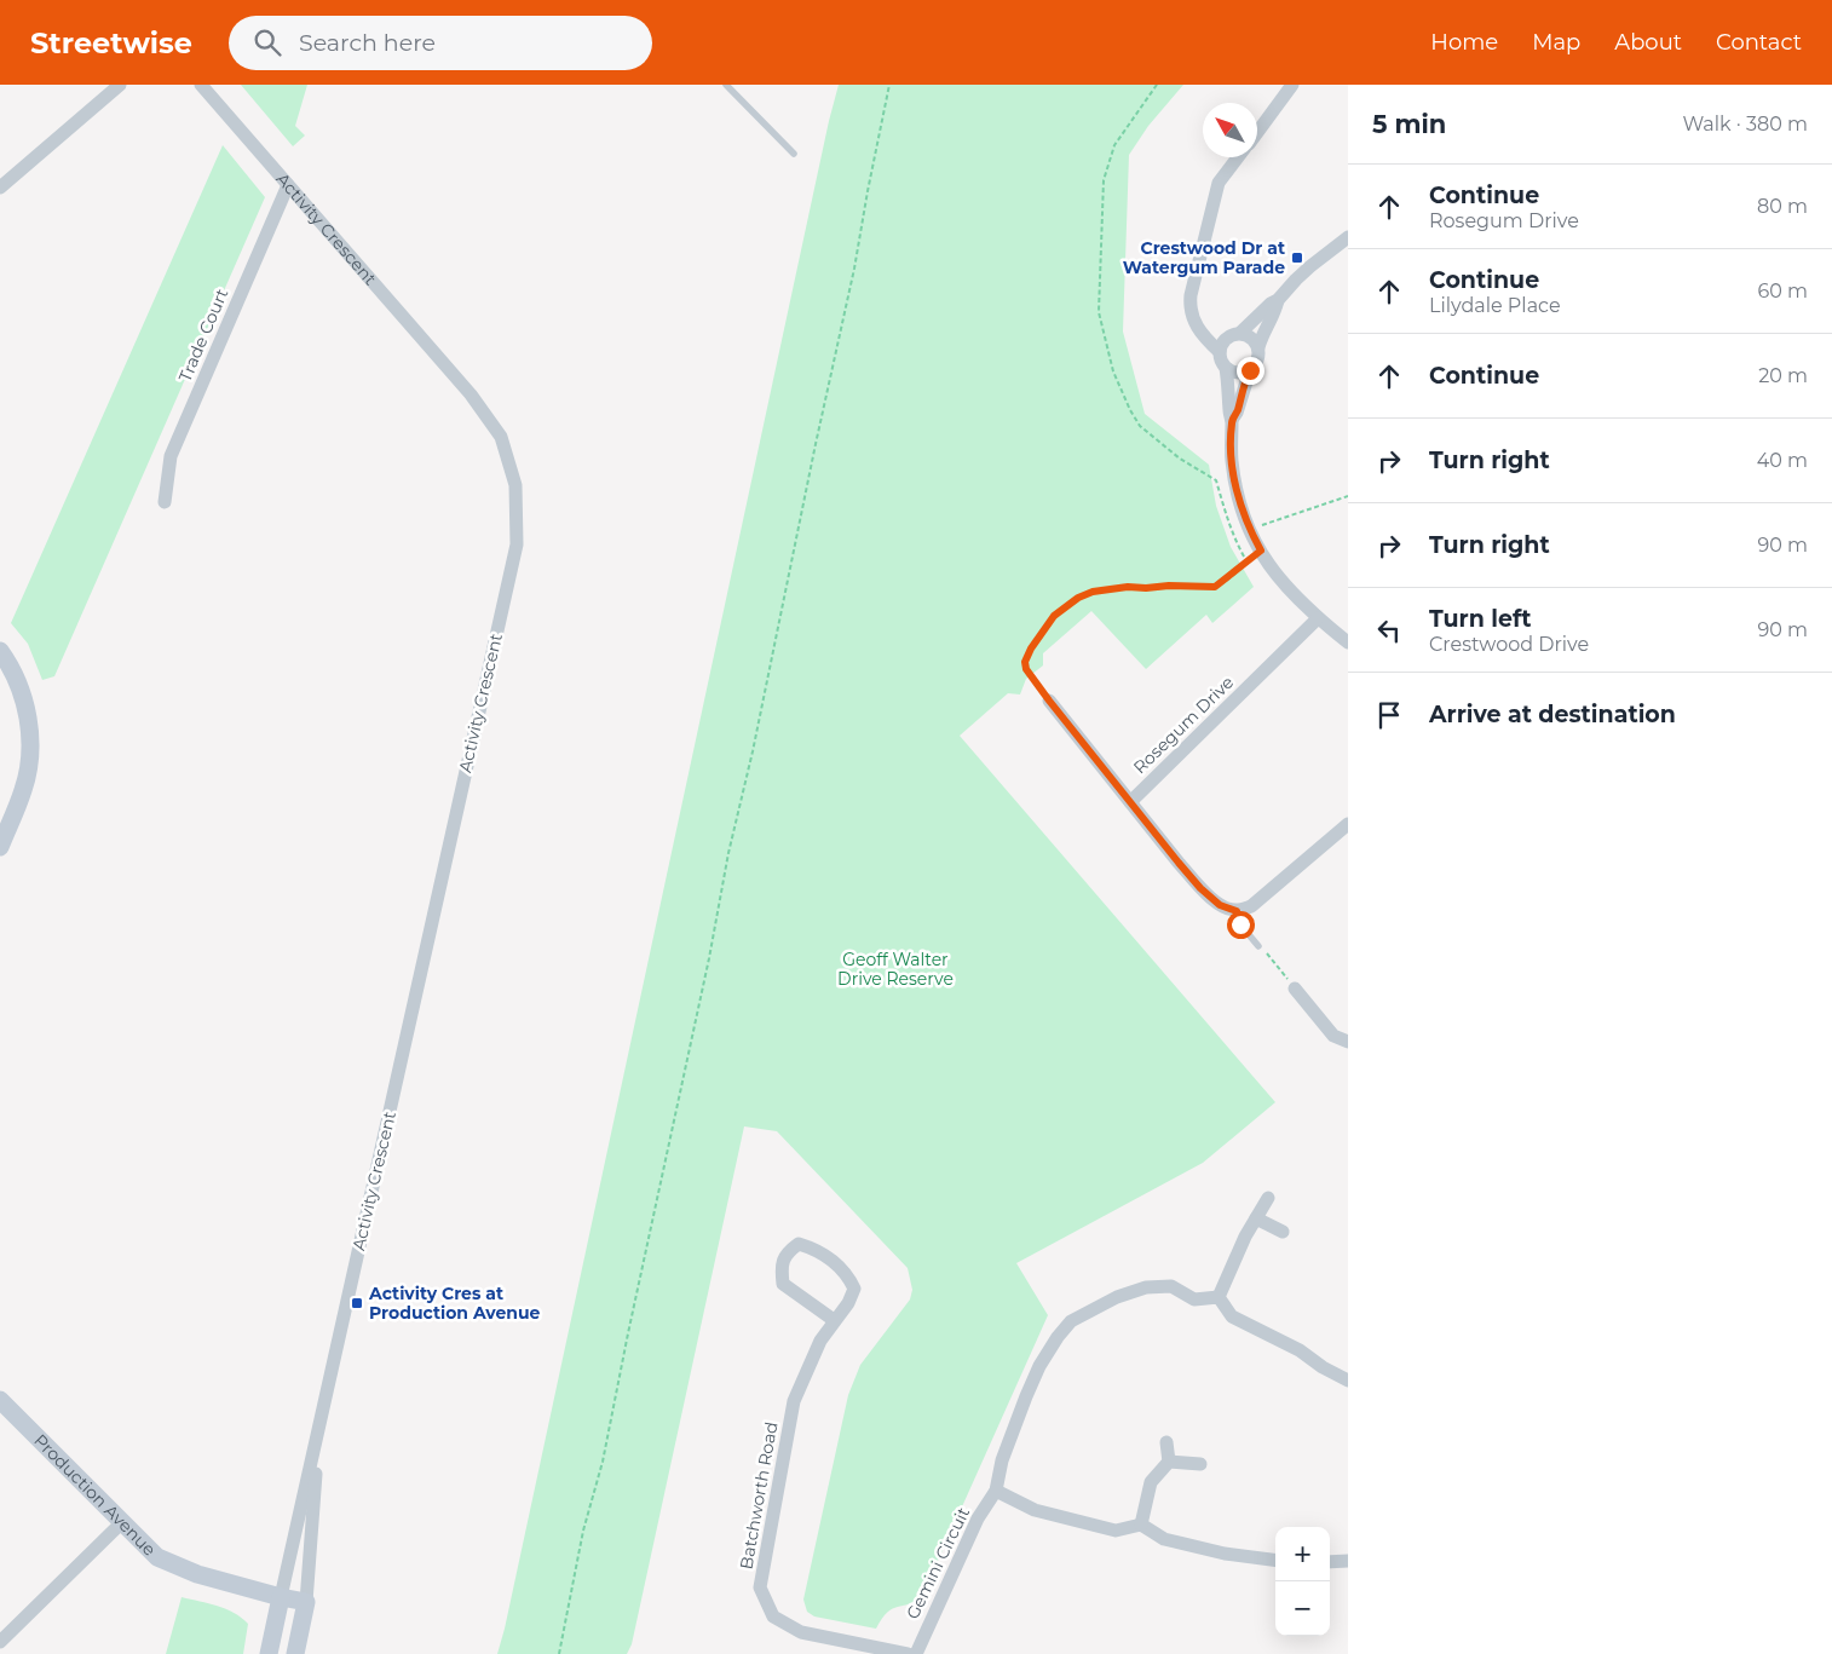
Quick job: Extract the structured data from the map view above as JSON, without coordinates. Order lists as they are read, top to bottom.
{
  "streets": {
    "main road": ["Activity Crescent", "Production Avenue"],
    "street": [
      "Trade Court",
      "Rosegum Drive",
      "Batchworth Road",
      "Gemini Circuit"
    ]
  },
  "crossings": [
    ["Activity Crescent", "Trade Court"],
    ["Activity Crescent", "Production Avenue"]
  ],
  "parks": ["Geoff Walter Drive Reserve"],
  "places": {
    "transit": ["Crestwood Dr at Watergum Parade", "Activity Cres at Production Avenue"]
  },
  "north": "top left",
  "page": {
    "header": "Streetwise",
    "search": "Search here",
    "nav": [
      "Home",
      "Map",
      "About",
      "Contact"
    ],
    "heading": ["5 min", "Walk · 380 m"],
    "list": [
      ["Continue", "Rosegum Drive", "80 m"],
      ["Continue", "Lilydale Place", "60 m"],
      ["Continue", "20 m"],
      ["Turn right", "40 m"],
      ["Turn right", "90 m"],
      ["Turn left", "Crestwood Drive", "90 m"],
      "Arrive at destination"
    ],
    "map_buttons": ["+", "−"]
  }
}
